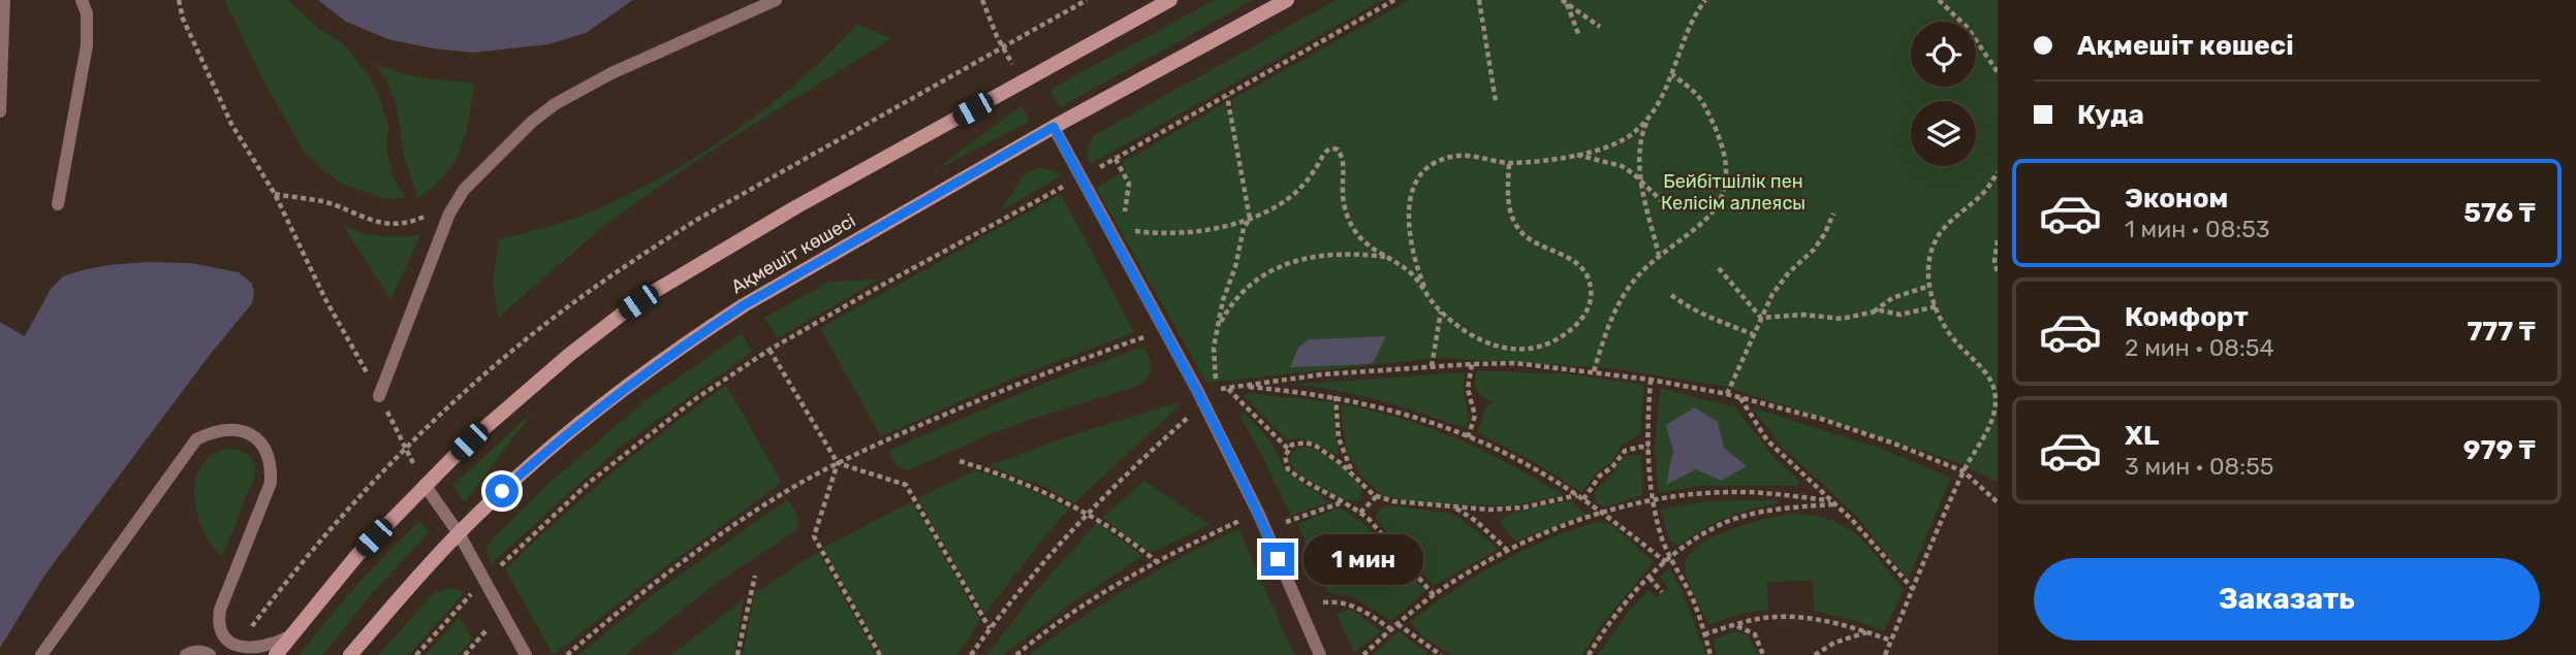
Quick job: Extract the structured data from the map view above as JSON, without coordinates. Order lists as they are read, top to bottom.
{
  "streets": {
    "street": ["Ақмешіт көшесі"]
  },
  "parks": ["Бейбітшілік пен Келісім аллеясы"],
  "page": {
    "banner": ["Ақмешіт көшесі", "Куда"],
    "list": [
      {
        "name": "Эконом",
        "note": "1 мин · 08:53",
        "value": "576 ₸"
      },
      {
        "name": "Комфорт",
        "note": "2 мин · 08:54",
        "value": "777 ₸"
      },
      {
        "name": "XL",
        "note": "3 мин · 08:55",
        "value": "979 ₸"
      }
    ],
    "bubble": "1 мин",
    "buttons": "Заказать"
  }
}
